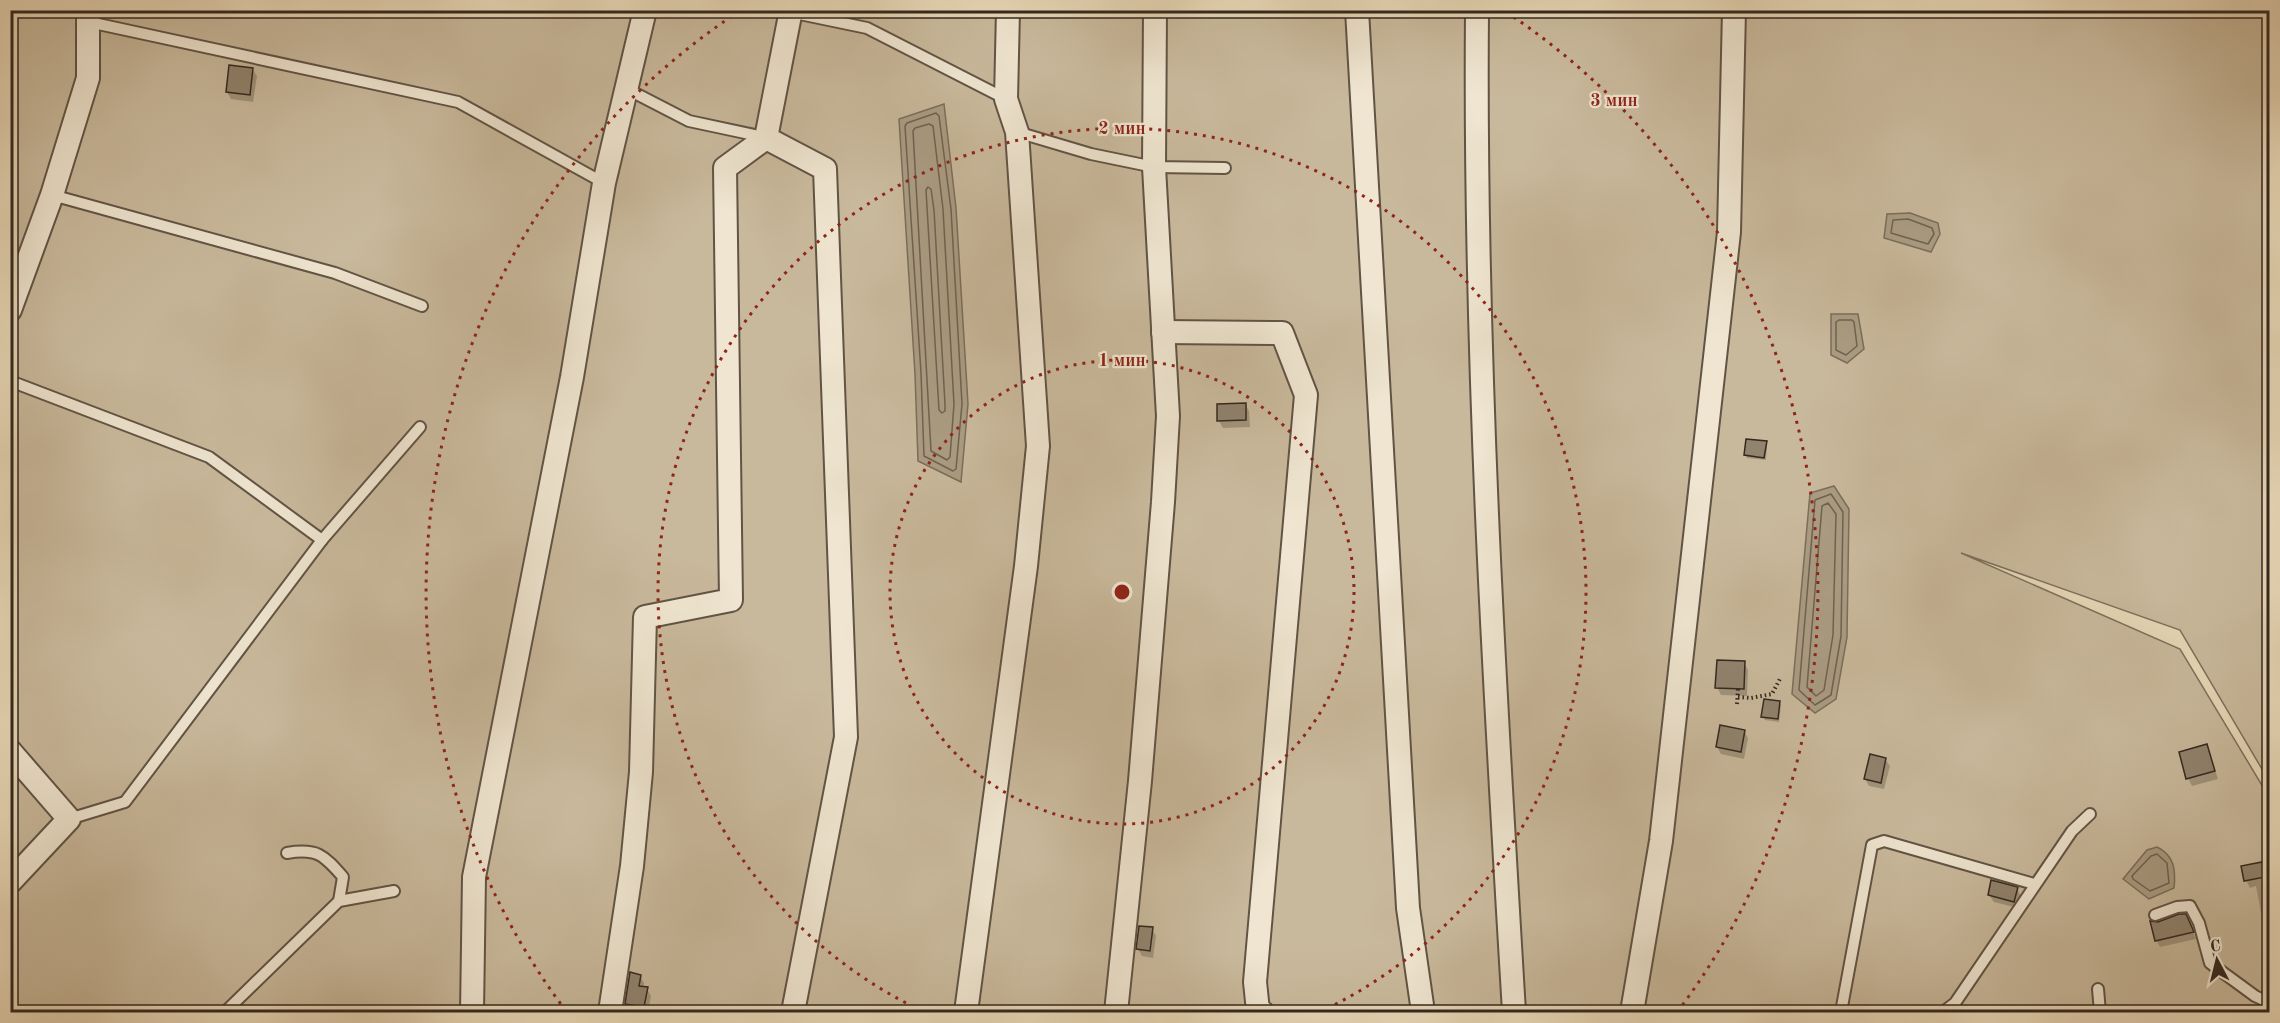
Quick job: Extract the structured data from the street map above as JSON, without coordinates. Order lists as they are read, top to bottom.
{
  "north": "top",
  "rings": ["3 мин", "2 мин", "1 мин"]
}
